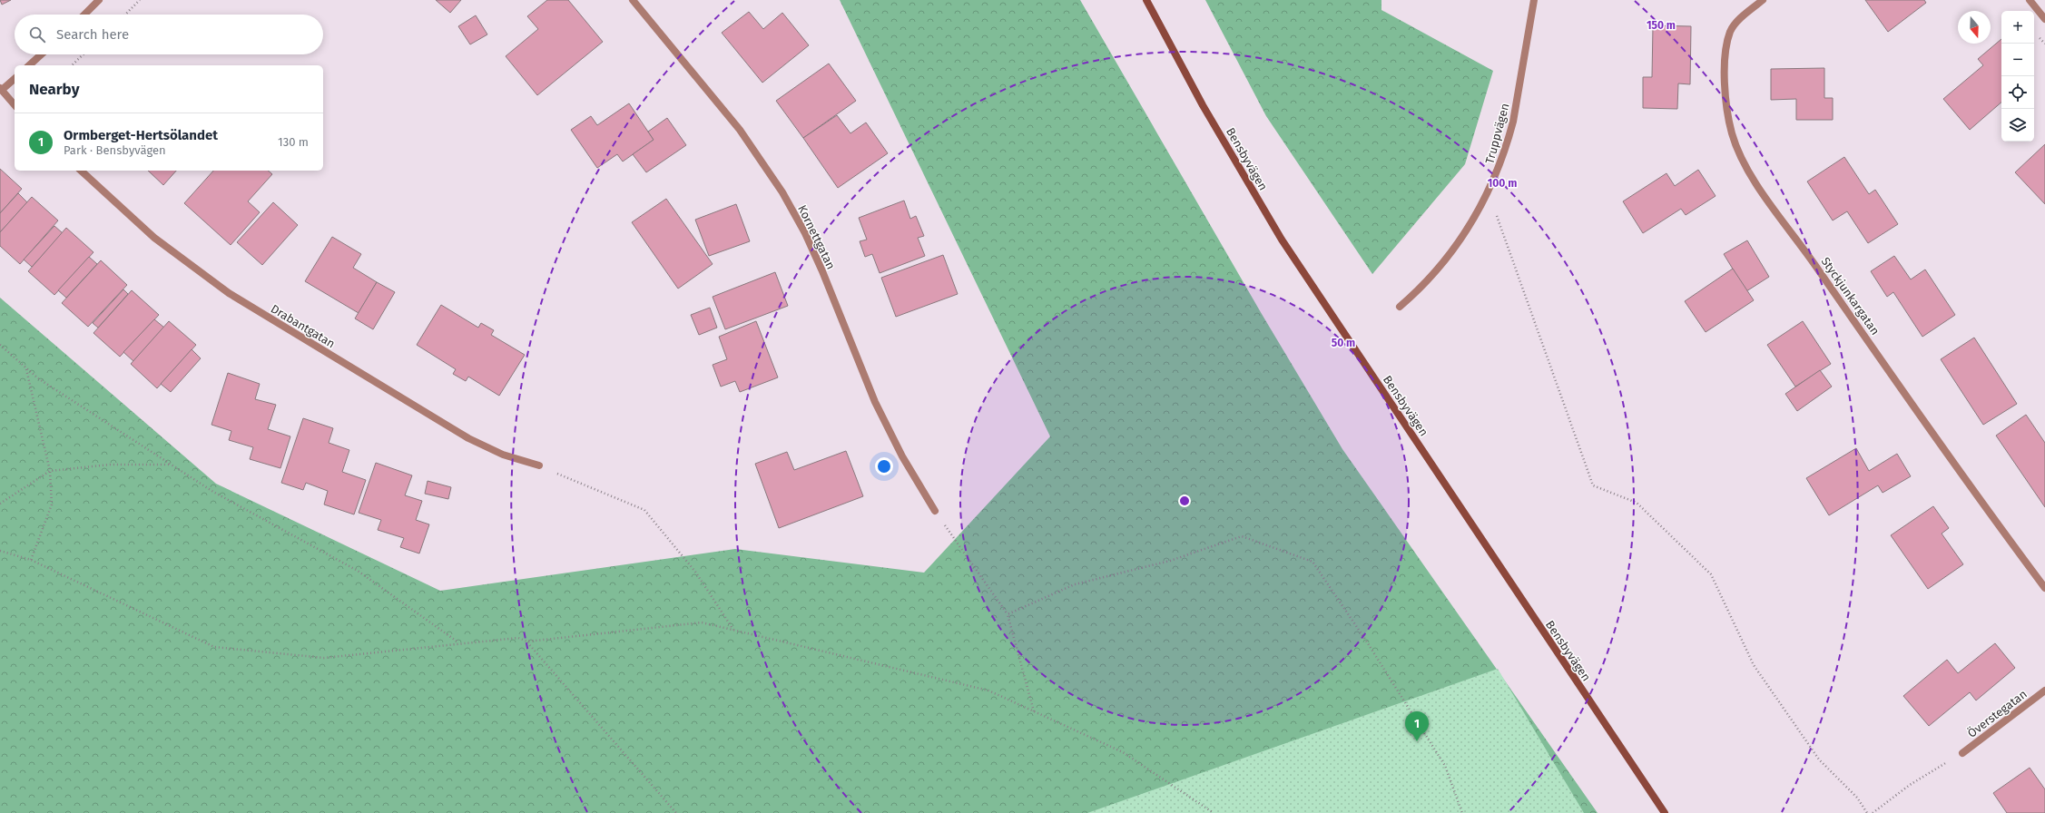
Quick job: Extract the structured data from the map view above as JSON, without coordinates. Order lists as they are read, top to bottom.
{
  "streets": {
    "main road": ["Bensbyvägen"],
    "street": [
      "Truppvägen",
      "Kornettgatan",
      "Styckjunkargatan",
      "Drabantgatan",
      "Överstegatan"
    ]
  },
  "north": "bottom",
  "page": {
    "map_buttons": ["+", "−"],
    "search": "Search here",
    "heading": "Nearby",
    "list": [
      {
        "mark": "1",
        "name": "Ormberget-Hertsölandet",
        "note": "Park · Bensbyvägen",
        "value": "130 m"
      }
    ],
    "pins": "1"
  },
  "rings": ["150 m", "100 m", "50 m"]
}
